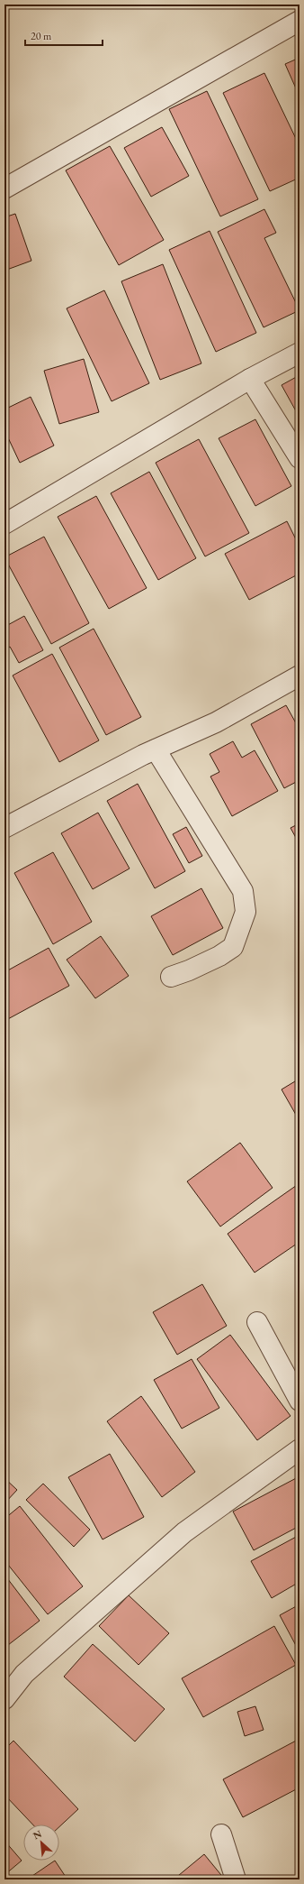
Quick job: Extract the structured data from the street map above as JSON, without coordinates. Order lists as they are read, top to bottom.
{
  "scale_bar": "20 m",
  "north": "top left"
}
